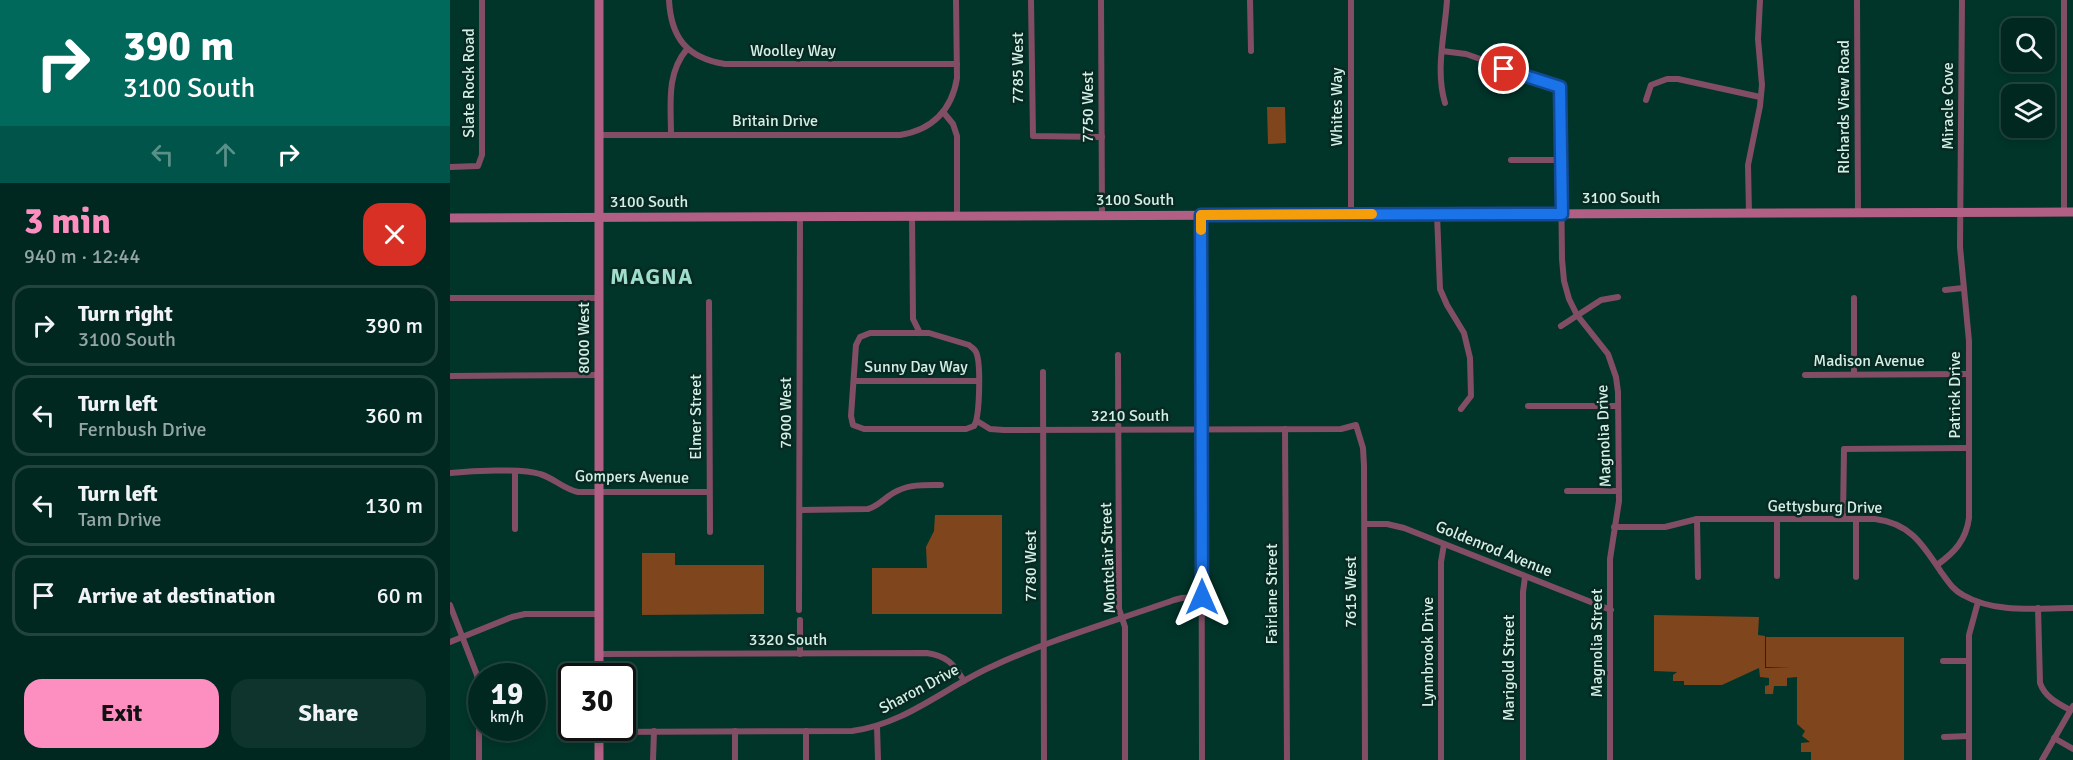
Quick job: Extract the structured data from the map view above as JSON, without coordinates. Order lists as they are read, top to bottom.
{
  "streets": {
    "street": [
      "Woolley Way",
      "7785 West",
      "Slate Rock Road",
      "Miracle Cove",
      "7750 West",
      "Whites Way",
      "RIchards View Road",
      "Britain Drive",
      "3100 South",
      "8000 West",
      "Madison Avenue",
      "Sunny Day Way",
      "Patrick Drive",
      "7900 West",
      "3210 South",
      "Elmer Street",
      "Magnolia Drive",
      "Gompers Avenue",
      "Gettysburg Drive",
      "Goldenrod Avenue",
      "Montclair Street",
      "7780 West",
      "7615 West",
      "Fairlane Street",
      "3320 South",
      "Magnolia Street",
      "Lynnbrook Drive",
      "Marigold Street",
      "Sharon Drive"
    ]
  },
  "crossings": [
    ["7785 West", "7750 West"],
    ["Miracle Cove", "3100 South"],
    ["Miracle Cove", "Patrick Drive"],
    ["7750 West", "3100 South"],
    ["Whites Way", "3100 South"],
    ["RIchards View Road", "3100 South"],
    ["Britain Drive", "8000 West"],
    ["3100 South", "8000 West"],
    ["3100 South", "Patrick Drive"],
    ["3100 South", "7900 West"],
    ["3100 South", "Magnolia Drive"],
    ["8000 West", "Gompers Avenue"],
    ["8000 West", "3320 South"],
    ["Madison Avenue", "Patrick Drive"],
    ["Patrick Drive", "Gettysburg Drive"],
    ["3210 South", "Montclair Street"],
    ["3210 South", "7780 West"],
    ["3210 South", "7615 West"],
    ["3210 South", "Fairlane Street"],
    ["Elmer Street", "Gompers Avenue"],
    ["Magnolia Drive", "Gettysburg Drive"],
    ["Magnolia Drive", "Magnolia Street"],
    ["Gettysburg Drive", "Magnolia Street"],
    ["Goldenrod Avenue", "7615 West"],
    ["Goldenrod Avenue", "Magnolia Street"],
    ["Goldenrod Avenue", "Lynnbrook Drive"],
    ["Goldenrod Avenue", "Marigold Street"],
    ["Montclair Street", "Sharon Drive"],
    ["7780 West", "Sharon Drive"],
    ["3320 South", "Sharon Drive"]
  ],
  "districts": ["MAGNA"],
  "page": {
    "turn": ["390 m", "3100 South"],
    "heading": ["3 min", "940 m · 12:44"],
    "list": [
      {
        "name": "Turn right",
        "note": "3100 South",
        "value": "390 m"
      },
      {
        "name": "Turn left",
        "note": "Fernbush Drive",
        "value": "360 m"
      },
      {
        "name": "Turn left",
        "note": "Tam Drive",
        "value": "130 m"
      },
      {
        "name": "Arrive at destination",
        "value": "60 m"
      }
    ],
    "speed": "19 km/h",
    "limit": "30",
    "buttons": ["Exit", "Share"]
  }
}
